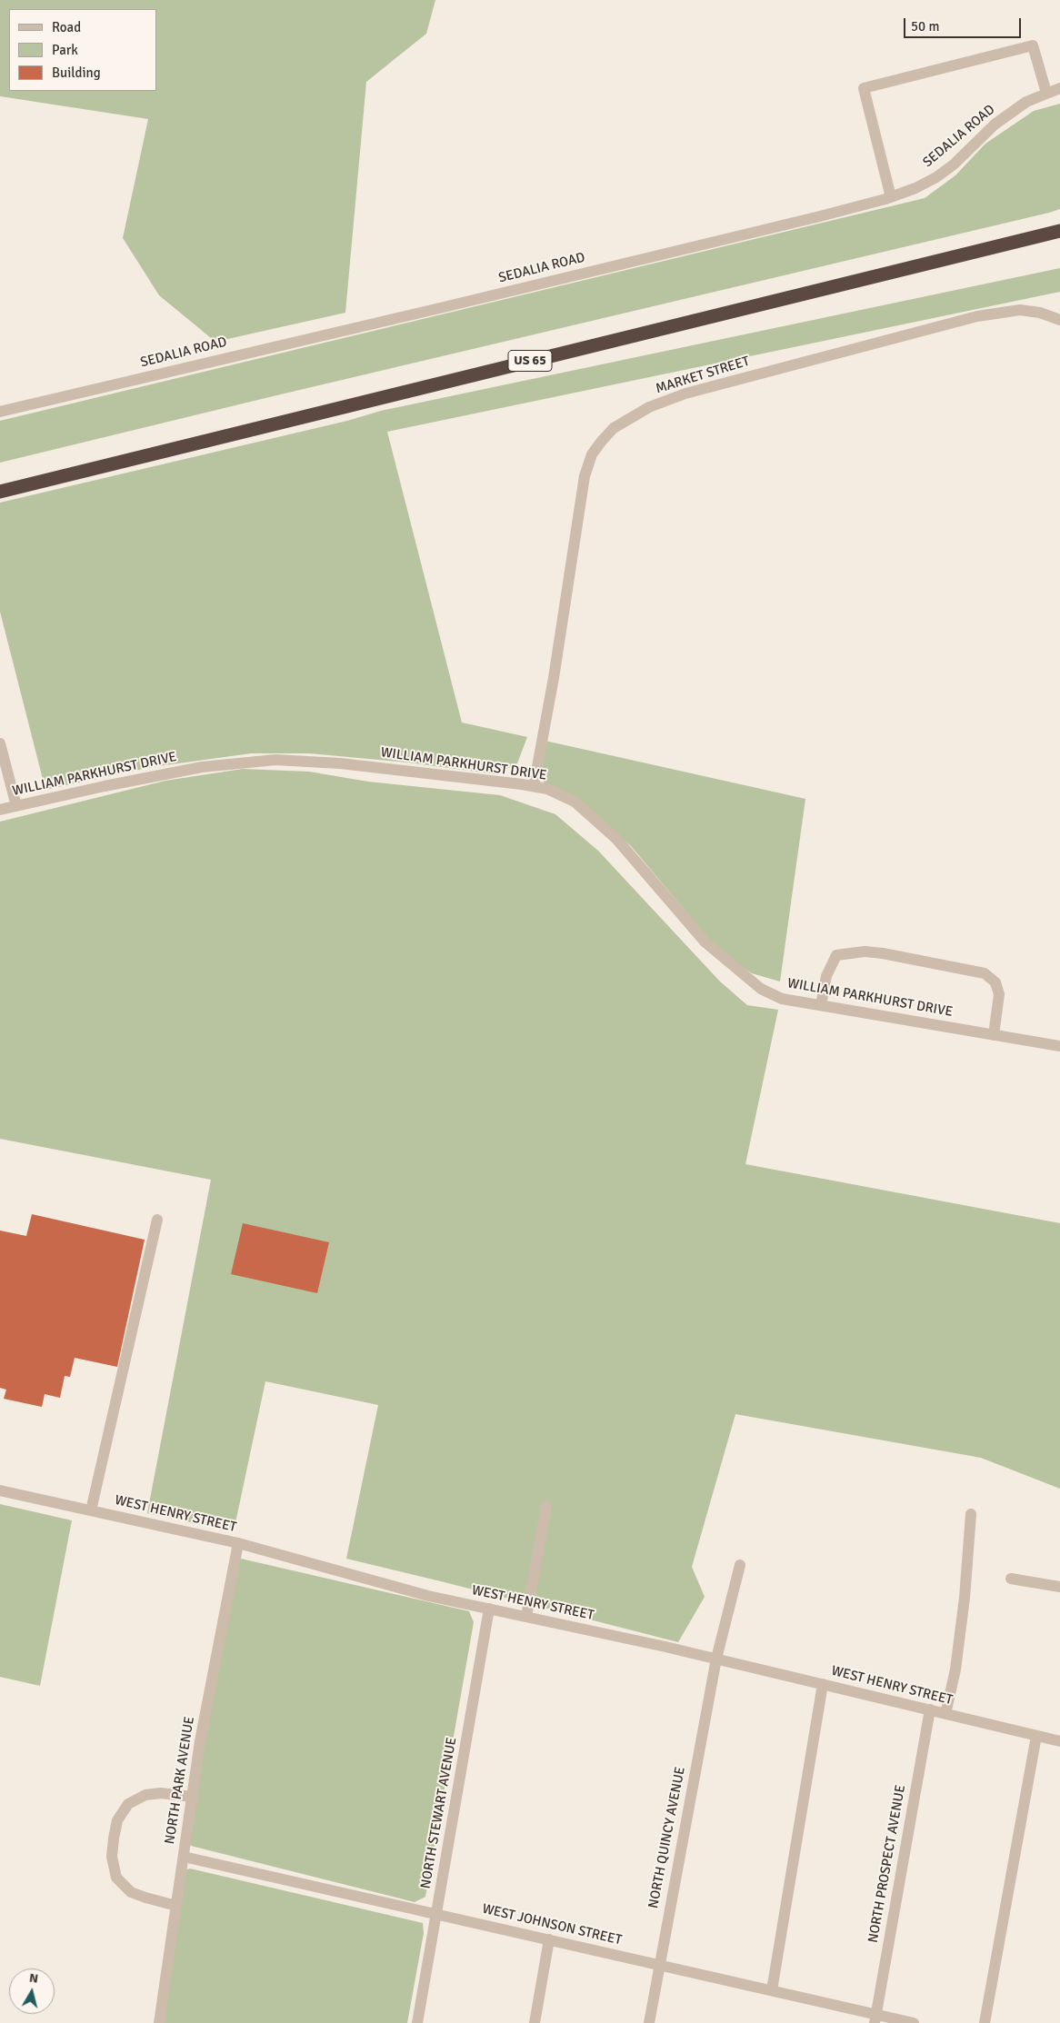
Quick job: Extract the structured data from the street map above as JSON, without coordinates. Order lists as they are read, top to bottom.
{
  "streets": {
    "highway": ["US 65"],
    "street": [
      "SEDALIA ROAD",
      "MARKET STREET",
      "WILLIAM PARKHURST DRIVE",
      "WEST HENRY STREET",
      "NORTH PARK AVENUE",
      "NORTH STEWART AVENUE",
      "NORTH QUINCY AVENUE",
      "NORTH PROSPECT AVENUE",
      "WEST JOHNSON STREET"
    ]
  },
  "crossings": [
    ["MARKET STREET", "WILLIAM PARKHURST DRIVE"],
    ["WEST HENRY STREET", "NORTH PARK AVENUE"],
    ["WEST HENRY STREET", "NORTH STEWART AVENUE"],
    ["WEST HENRY STREET", "NORTH QUINCY AVENUE"],
    ["WEST HENRY STREET", "NORTH PROSPECT AVENUE"],
    ["NORTH PARK AVENUE", "WEST JOHNSON STREET"],
    ["NORTH STEWART AVENUE", "WEST JOHNSON STREET"],
    ["NORTH QUINCY AVENUE", "WEST JOHNSON STREET"],
    ["NORTH PROSPECT AVENUE", "WEST JOHNSON STREET"]
  ],
  "legend": ["Road", "Park", "Building"],
  "scale_bar": "50 m",
  "north": "top"
}
